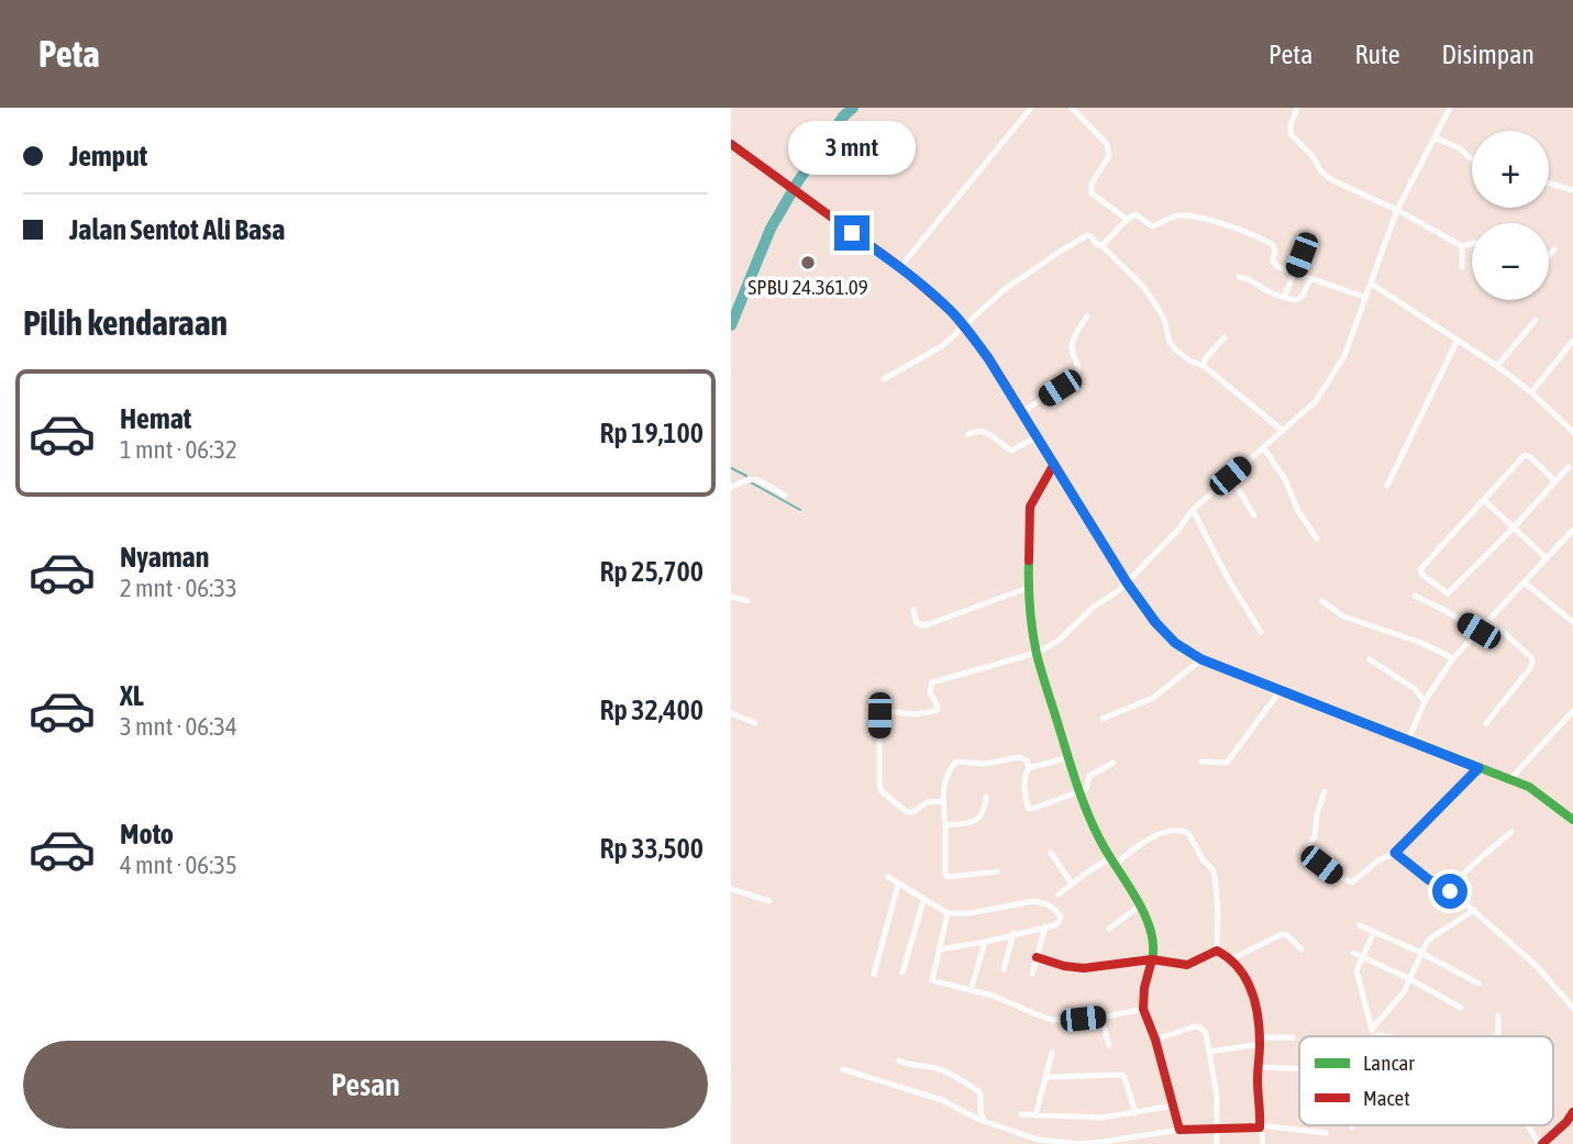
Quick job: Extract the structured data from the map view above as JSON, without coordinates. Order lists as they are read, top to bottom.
{
  "places": ["SPBU 24.361.09"],
  "legend": ["Lancar", "Macet"],
  "page": {
    "header": "Peta",
    "nav": ["Peta", "Rute", "Disimpan"],
    "banner": ["Jemput", "Jalan Sentot Ali Basa"],
    "bubble": "3 mnt",
    "map_buttons": ["+", "−"],
    "heading": "Pilih kendaraan",
    "list": [
      {
        "name": "Hemat",
        "note": "1 mnt · 06:32",
        "value": "Rp 19,100"
      },
      {
        "name": "Nyaman",
        "note": "2 mnt · 06:33",
        "value": "Rp 25,700"
      },
      {
        "name": "XL",
        "note": "3 mnt · 06:34",
        "value": "Rp 32,400"
      },
      {
        "name": "Moto",
        "note": "4 mnt · 06:35",
        "value": "Rp 33,500"
      }
    ],
    "buttons": "Pesan"
  }
}
